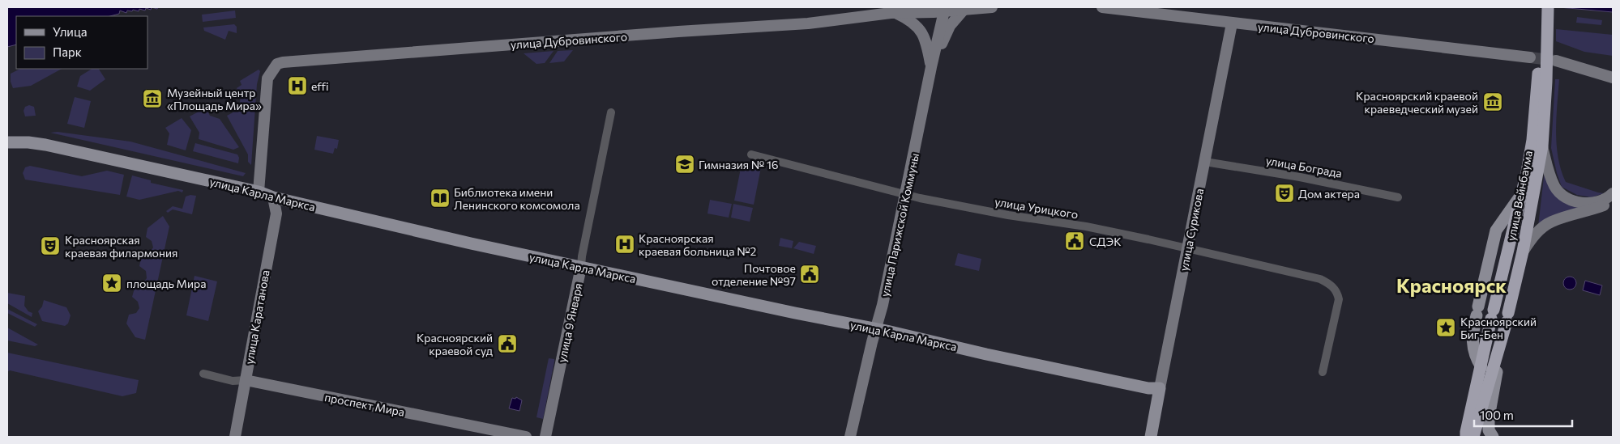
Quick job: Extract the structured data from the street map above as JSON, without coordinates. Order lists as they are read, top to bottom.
{
  "streets": {
    "highway": ["улица Вейнбаума"],
    "main road": [
      "улица Дубровинского",
      "улица Карла Маркса",
      "улица Парижской Коммуны",
      "улица Сурикова",
      "улица Каратанова",
      "улица 9 Января",
      "проспект Мира"
    ],
    "street": ["улица Бограда", "улица Урицкого"]
  },
  "crossings": [
    ["улица Дубровинского", "улица Карла Маркса"],
    ["улица Дубровинского", "улица Парижской Коммуны"],
    ["улица Дубровинского", "улица Сурикова"],
    ["улица Бограда", "улица Сурикова"],
    ["улица Карла Маркса", "улица Парижской Коммуны"],
    ["улица Карла Маркса", "улица Сурикова"],
    ["улица Карла Маркса", "улица Каратанова"],
    ["улица Карла Маркса", "улица 9 Января"],
    ["улица Урицкого", "улица Парижской Коммуны"],
    ["улица Урицкого", "улица Сурикова"],
    ["улица Каратанова", "проспект Мира"]
  ],
  "districts": ["Красноярск"],
  "places": {
    "hospital": ["effi", "Красноярская краевая больница №2"],
    "museum": ["Музейный центр «Площадь Мира»", "Красноярский краевой краеведческий музей"],
    "school or university": ["Гимназия № 16"],
    "theatre": ["Дом актера", "Красноярская краевая филармония"],
    "library": ["Библиотека имени Ленинского комсомола"],
    "public building": ["СДЭК", "Почтовое отделение №97", "Красноярский краевой суд"],
    "place": ["площадь Мира", "Красноярский Биг-Бен"]
  },
  "legend": ["Улица", "Парк"],
  "scale_bar": "100 m"
}
